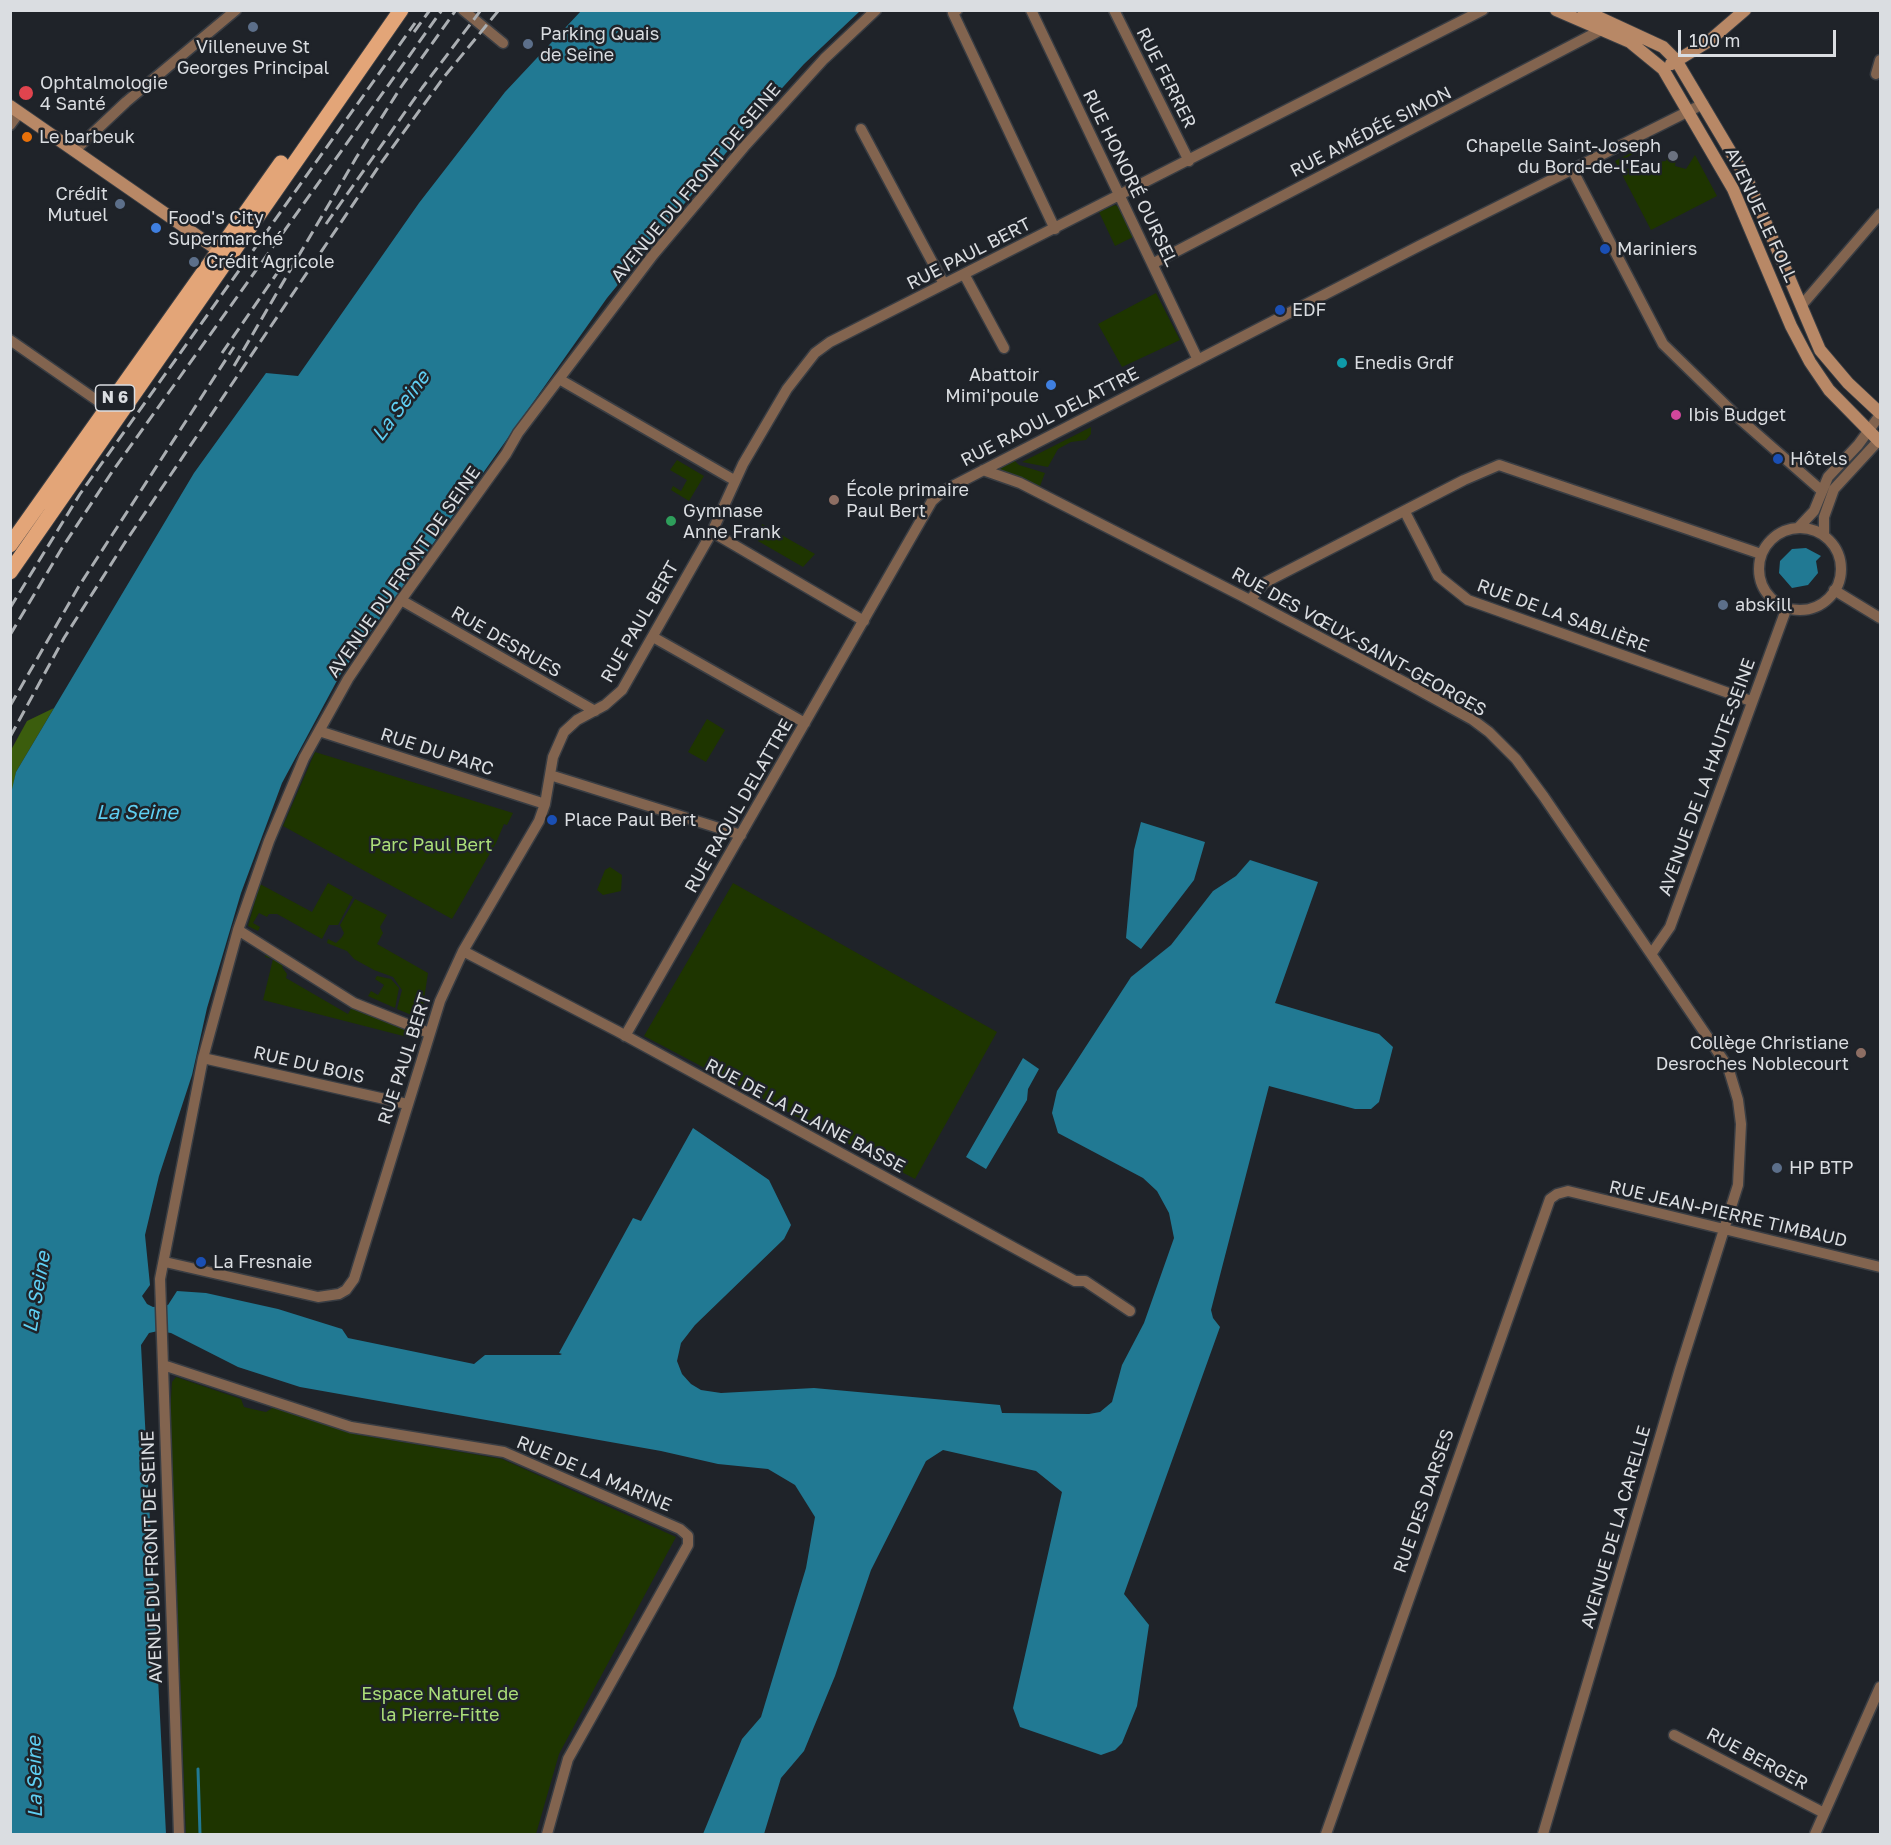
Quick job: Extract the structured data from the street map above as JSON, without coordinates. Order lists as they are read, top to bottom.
{
  "streets": {
    "main road": ["AVENUE LE FOLL", "N 6"],
    "street": [
      "RUE FERRER",
      "RUE AMÉDÉE SIMON",
      "RUE HONORÉ OURSEL",
      "AVENUE DU FRONT DE SEINE",
      "RUE PAUL BERT",
      "RUE RAOUL DELATTRE",
      "RUE DE LA SABLIÈRE",
      "RUE DESRUES",
      "RUE DES VŒUX-SAINT-GEORGES",
      "RUE DU PARC",
      "AVENUE DE LA HAUTE-SEINE",
      "RUE DU BOIS",
      "RUE DE LA PLAINE BASSE",
      "RUE JEAN-PIERRE TIMBAUD",
      "RUE DE LA MARINE",
      "RUE DES DARSES",
      "AVENUE DE LA CARELLE",
      "RUE BERGER"
    ]
  },
  "crossings": [
    ["RUE FERRER", "RUE PAUL BERT"],
    ["RUE AMÉDÉE SIMON", "RUE HONORÉ OURSEL"],
    ["RUE AMÉDÉE SIMON", "AVENUE LE FOLL"],
    ["RUE HONORÉ OURSEL", "RUE PAUL BERT"],
    ["RUE HONORÉ OURSEL", "RUE RAOUL DELATTRE"],
    ["AVENUE DU FRONT DE SEINE", "RUE PAUL BERT"],
    ["AVENUE DU FRONT DE SEINE", "RUE DESRUES"],
    ["AVENUE DU FRONT DE SEINE", "RUE DU PARC"],
    ["AVENUE DU FRONT DE SEINE", "RUE DU BOIS"],
    ["AVENUE DU FRONT DE SEINE", "RUE DE LA MARINE"],
    ["AVENUE LE FOLL", "RUE RAOUL DELATTRE"],
    ["RUE PAUL BERT", "RUE DESRUES"],
    ["RUE PAUL BERT", "RUE DU PARC"],
    ["RUE PAUL BERT", "RUE DU BOIS"],
    ["RUE PAUL BERT", "RUE DE LA PLAINE BASSE"],
    ["RUE RAOUL DELATTRE", "RUE DES VŒUX-SAINT-GEORGES"],
    ["RUE RAOUL DELATTRE", "RUE DE LA PLAINE BASSE"],
    ["RUE DE LA SABLIÈRE", "AVENUE DE LA HAUTE-SEINE"],
    ["RUE DES VŒUX-SAINT-GEORGES", "AVENUE DE LA HAUTE-SEINE"],
    ["RUE DES VŒUX-SAINT-GEORGES", "RUE JEAN-PIERRE TIMBAUD"],
    ["RUE DES VŒUX-SAINT-GEORGES", "AVENUE DE LA CARELLE"],
    ["RUE JEAN-PIERRE TIMBAUD", "RUE DES DARSES"],
    ["RUE JEAN-PIERRE TIMBAUD", "AVENUE DE LA CARELLE"]
  ],
  "water": ["La Seine"],
  "parks": ["Parc Paul Bert", "Espace Naturel de la Pierre-Fitte"],
  "places": [
    "Villeneuve St Georges Principal",
    "Parking Quais de Seine",
    "Ophtalmologie 4 Santé",
    "Le barbeuk",
    "Chapelle Saint-Joseph du Bord-de-l'Eau",
    "Crédit Mutuel",
    "Food's City Supermarché",
    "Mariniers",
    "Crédit Agricole",
    "EDF",
    "Enedis Grdf",
    "Abattoir Mimi'poule",
    "Ibis Budget",
    "Hôtels",
    "École primaire Paul Bert",
    "Gymnase Anne Frank",
    "abskill",
    "Place Paul Bert",
    "Collège Christiane Desroches Noblecourt",
    "HP BTP",
    "La Fresnaie"
  ],
  "scale_bar": "100 m"
}
